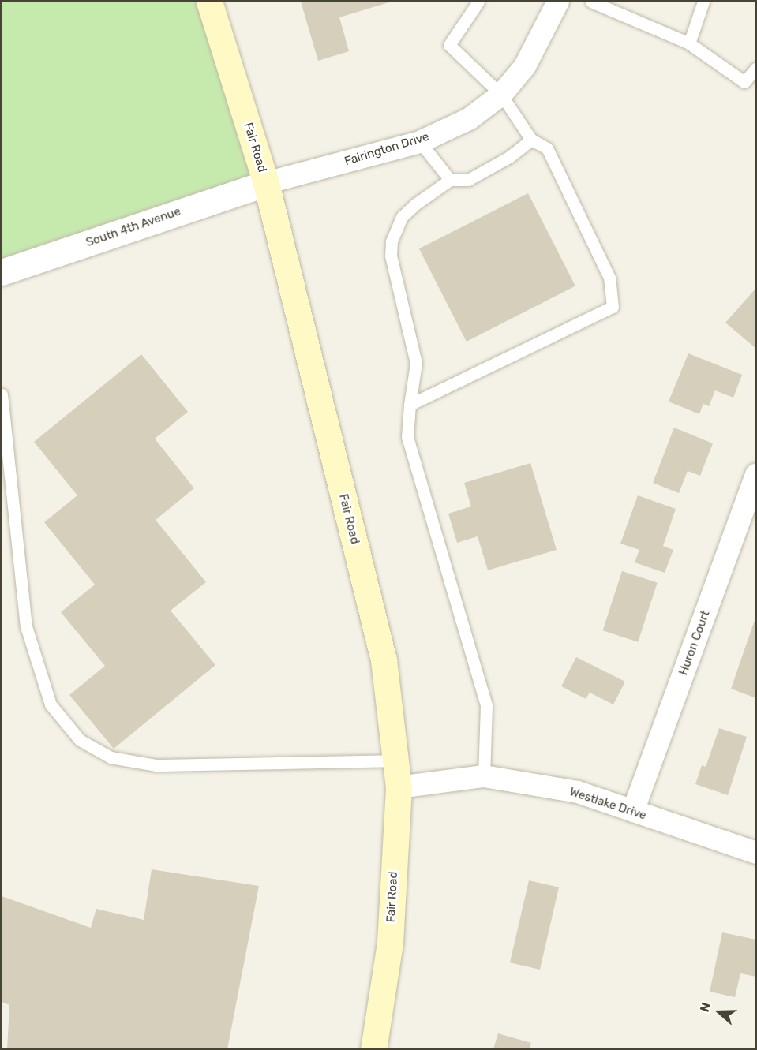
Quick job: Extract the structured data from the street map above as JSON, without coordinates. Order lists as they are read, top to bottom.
{
  "streets": {
    "main road": ["Fair Road"],
    "street": [
      "Fairington Drive",
      "South 4th Avenue",
      "Huron Court",
      "Westlake Drive"
    ]
  },
  "crossings": [
    ["Fair Road", "Fairington Drive"],
    ["Fair Road", "South 4th Avenue"],
    ["Fair Road", "Westlake Drive"],
    ["Fairington Drive", "South 4th Avenue"],
    ["Huron Court", "Westlake Drive"]
  ],
  "north": "left"
}
